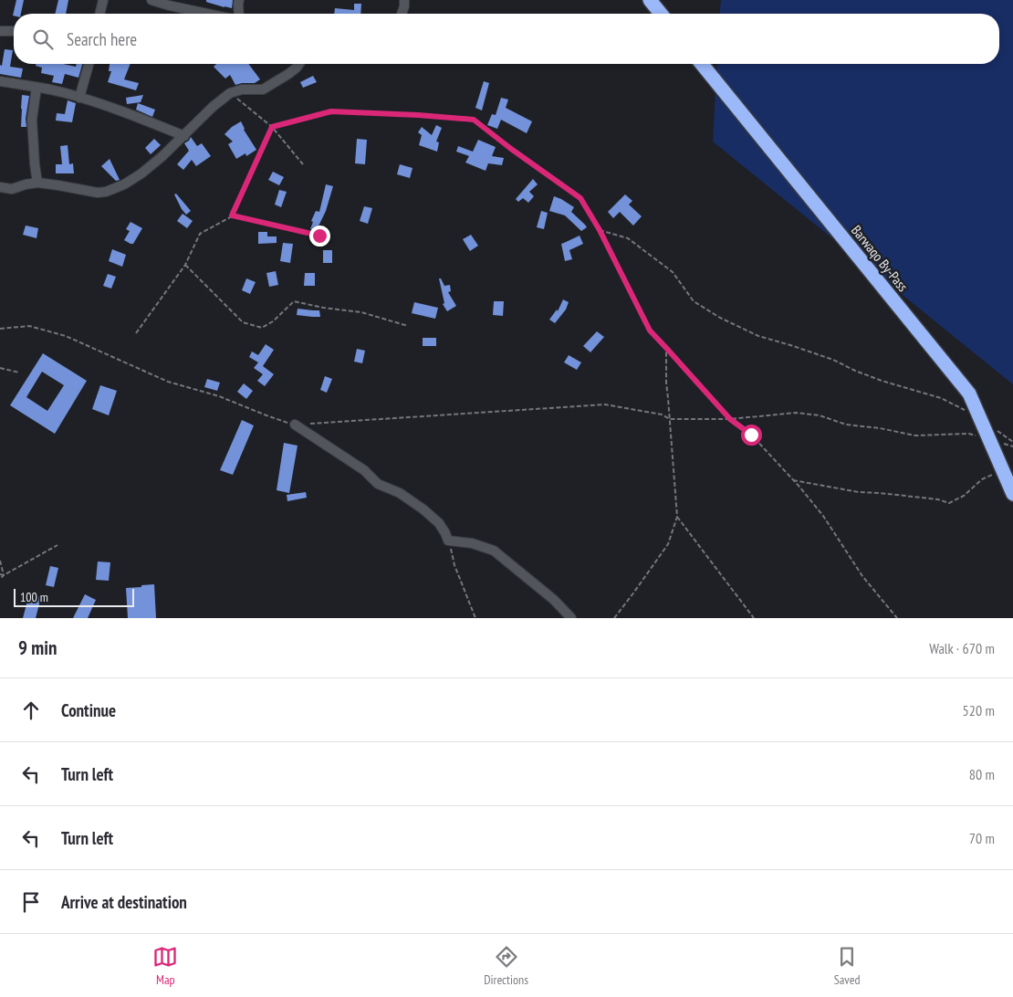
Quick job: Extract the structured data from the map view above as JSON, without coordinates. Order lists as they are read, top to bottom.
{
  "streets": {
    "highway": ["Barwaqo By-Pass"]
  },
  "scale_bar": "100 m",
  "page": {
    "search": "Search here",
    "scale": "100 m",
    "heading": ["9 min", "Walk · 670 m"],
    "list": [
      ["Continue", "520 m"],
      ["Turn left", "80 m"],
      ["Turn left", "70 m"],
      "Arrive at destination"
    ],
    "nav": ["Map", "Directions", "Saved"]
  }
}
